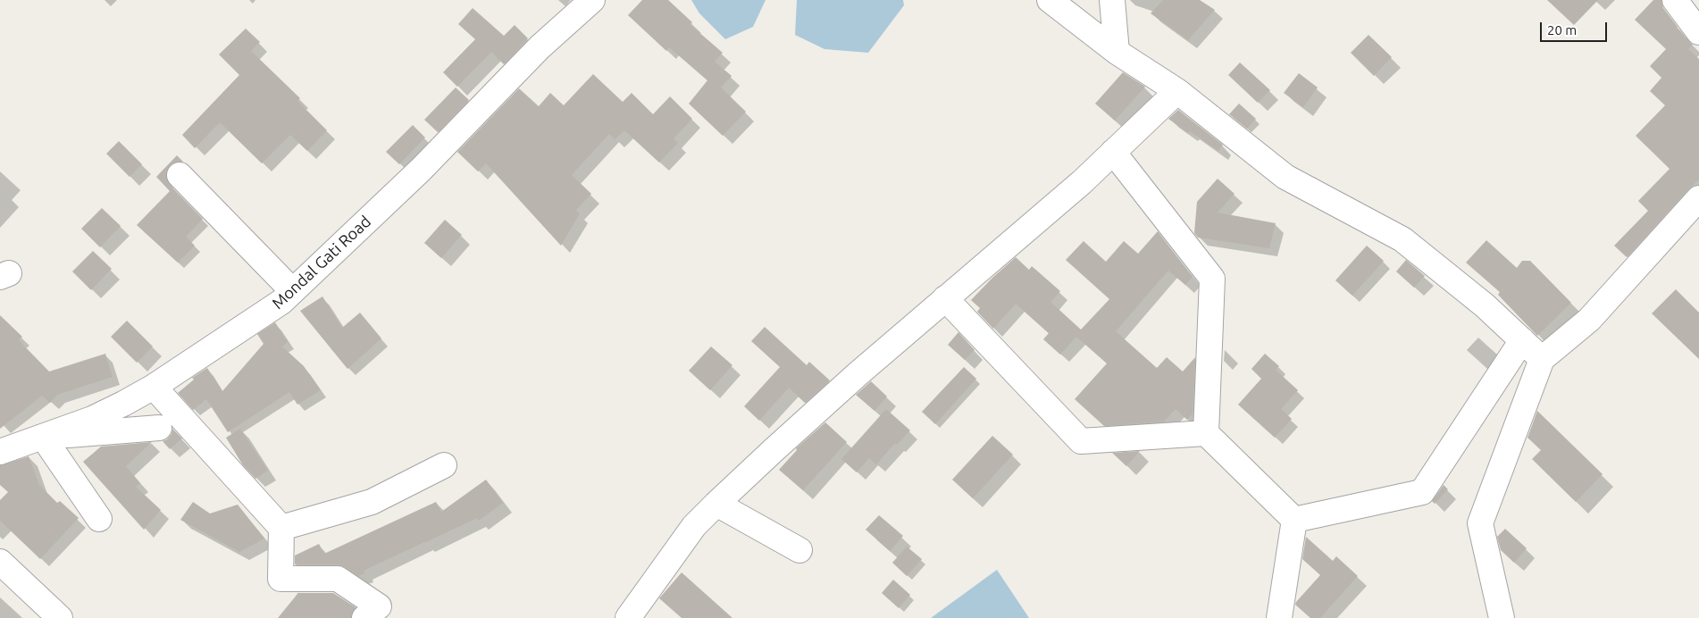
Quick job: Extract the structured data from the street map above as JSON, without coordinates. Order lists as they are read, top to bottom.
{
  "streets": {
    "street": ["Mondal Gati Road"]
  },
  "scale_bar": "20 m"
}
